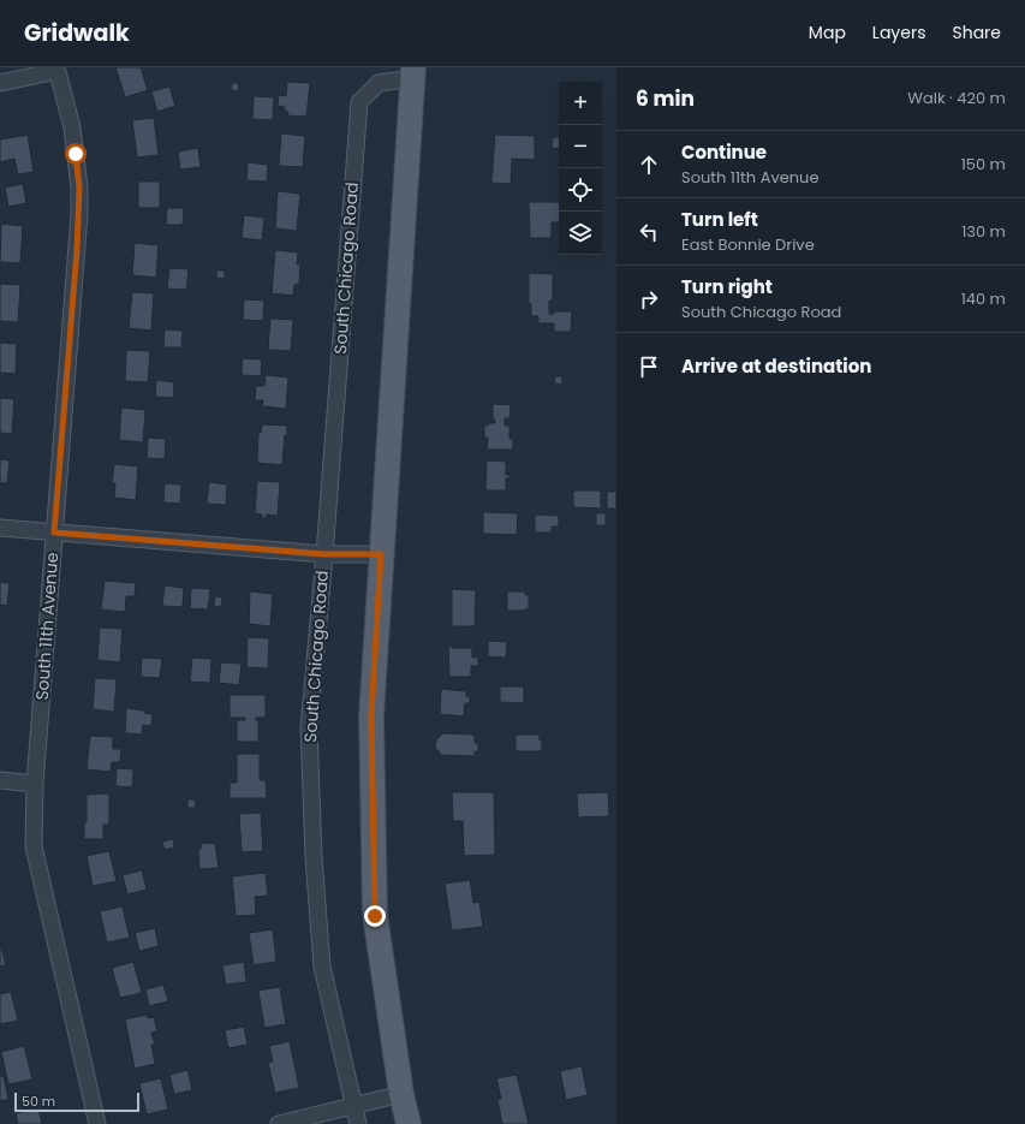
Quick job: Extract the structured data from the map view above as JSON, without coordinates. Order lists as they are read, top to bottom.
{
  "streets": {
    "main road": ["South Chicago Road"],
    "street": ["South 11th Avenue"]
  },
  "scale_bar": "50 m",
  "page": {
    "header": "Gridwalk",
    "nav": ["Map", "Layers", "Share"],
    "heading": ["6 min", "Walk · 420 m"],
    "map_buttons": ["+", "−"],
    "list": [
      ["Continue", "South 11th Avenue", "150 m"],
      ["Turn left", "East Bonnie Drive", "130 m"],
      ["Turn right", "South Chicago Road", "140 m"],
      "Arrive at destination"
    ],
    "scale": "50 m"
  }
}
